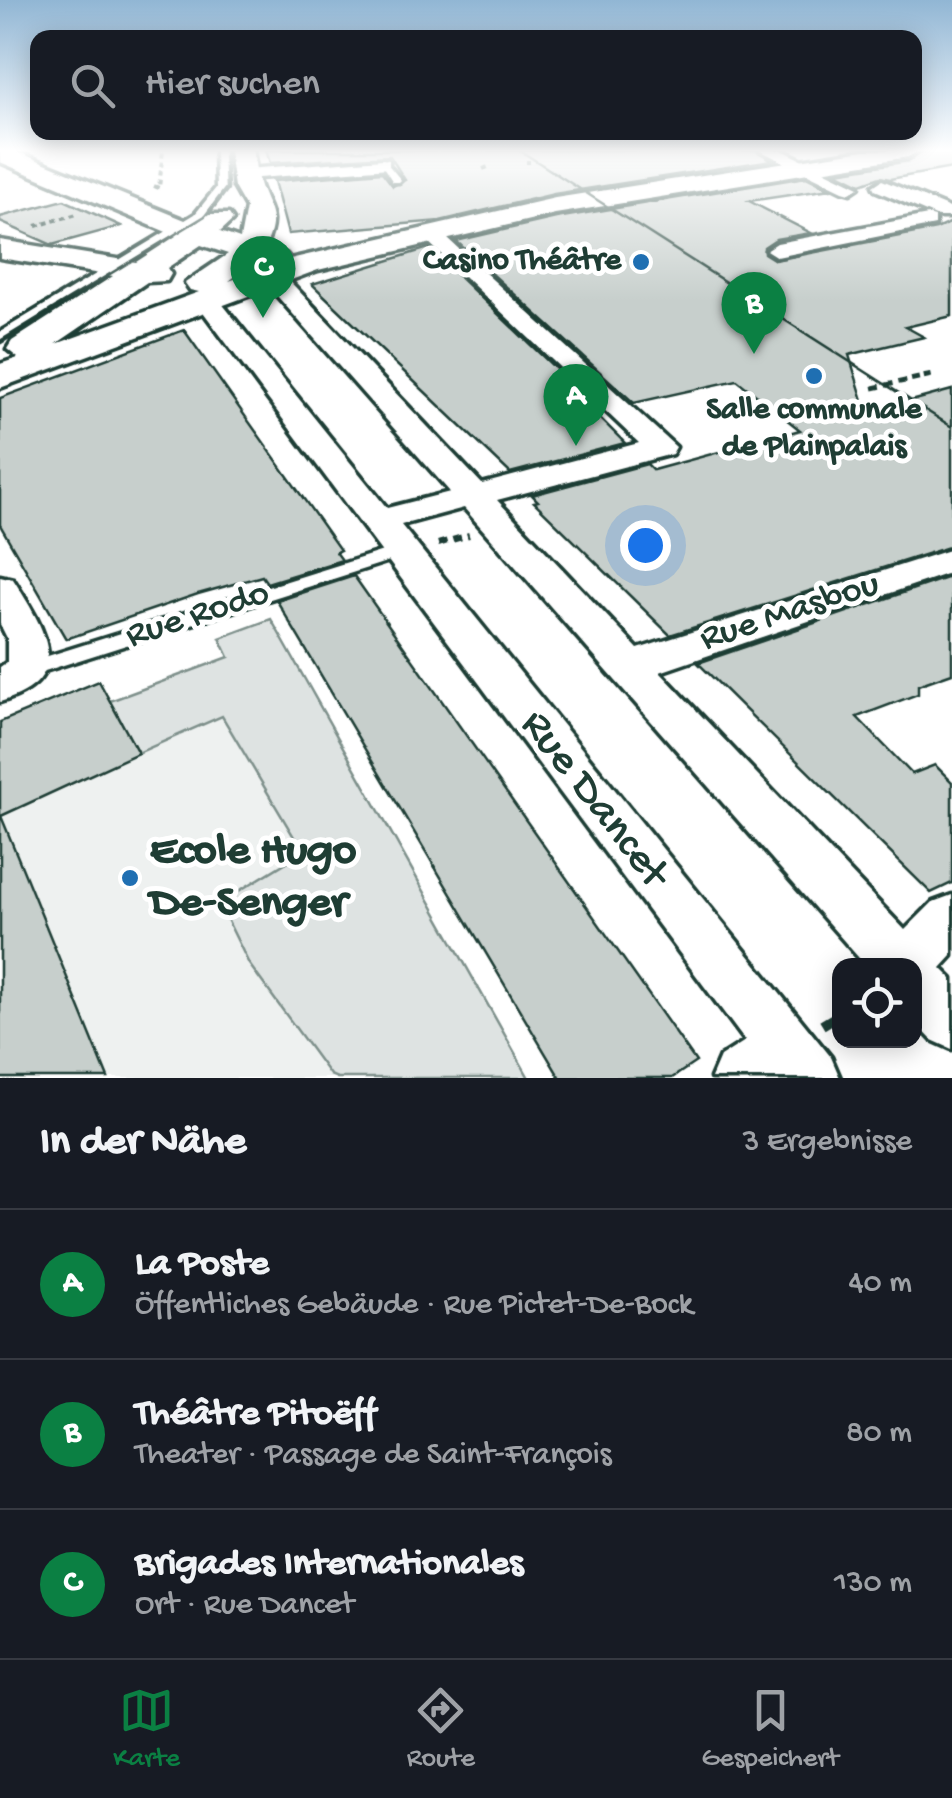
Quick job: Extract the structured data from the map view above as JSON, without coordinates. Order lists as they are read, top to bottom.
{
  "streets": {
    "street": ["Rue Masbou", "Rue Dancet"],
    "lane": ["Rue Rodo"]
  },
  "crossings": [
    ["Rue Rodo", "Rue Dancet"]
  ],
  "places": ["Casino Théâtre", "Salle communale de Plainpalais", "Ecole Hugo De-Senger"],
  "page": {
    "search": "Hier suchen",
    "pins": ["C", "B", "A"],
    "heading": ["In der Nähe", "3 Ergebnisse"],
    "list": [
      {
        "mark": "A",
        "name": "La Poste",
        "note": "Öffentliches Gebäude · Rue Pictet-De-Bock",
        "value": "40 m"
      },
      {
        "mark": "B",
        "name": "Théâtre Pitoëff",
        "note": "Theater · Passage de Saint-François",
        "value": "80 m"
      },
      {
        "mark": "C",
        "name": "Brigades Internationales",
        "note": "Ort · Rue Dancet",
        "value": "130 m"
      }
    ],
    "nav": ["Karte", "Route", "Gespeichert"]
  }
}
